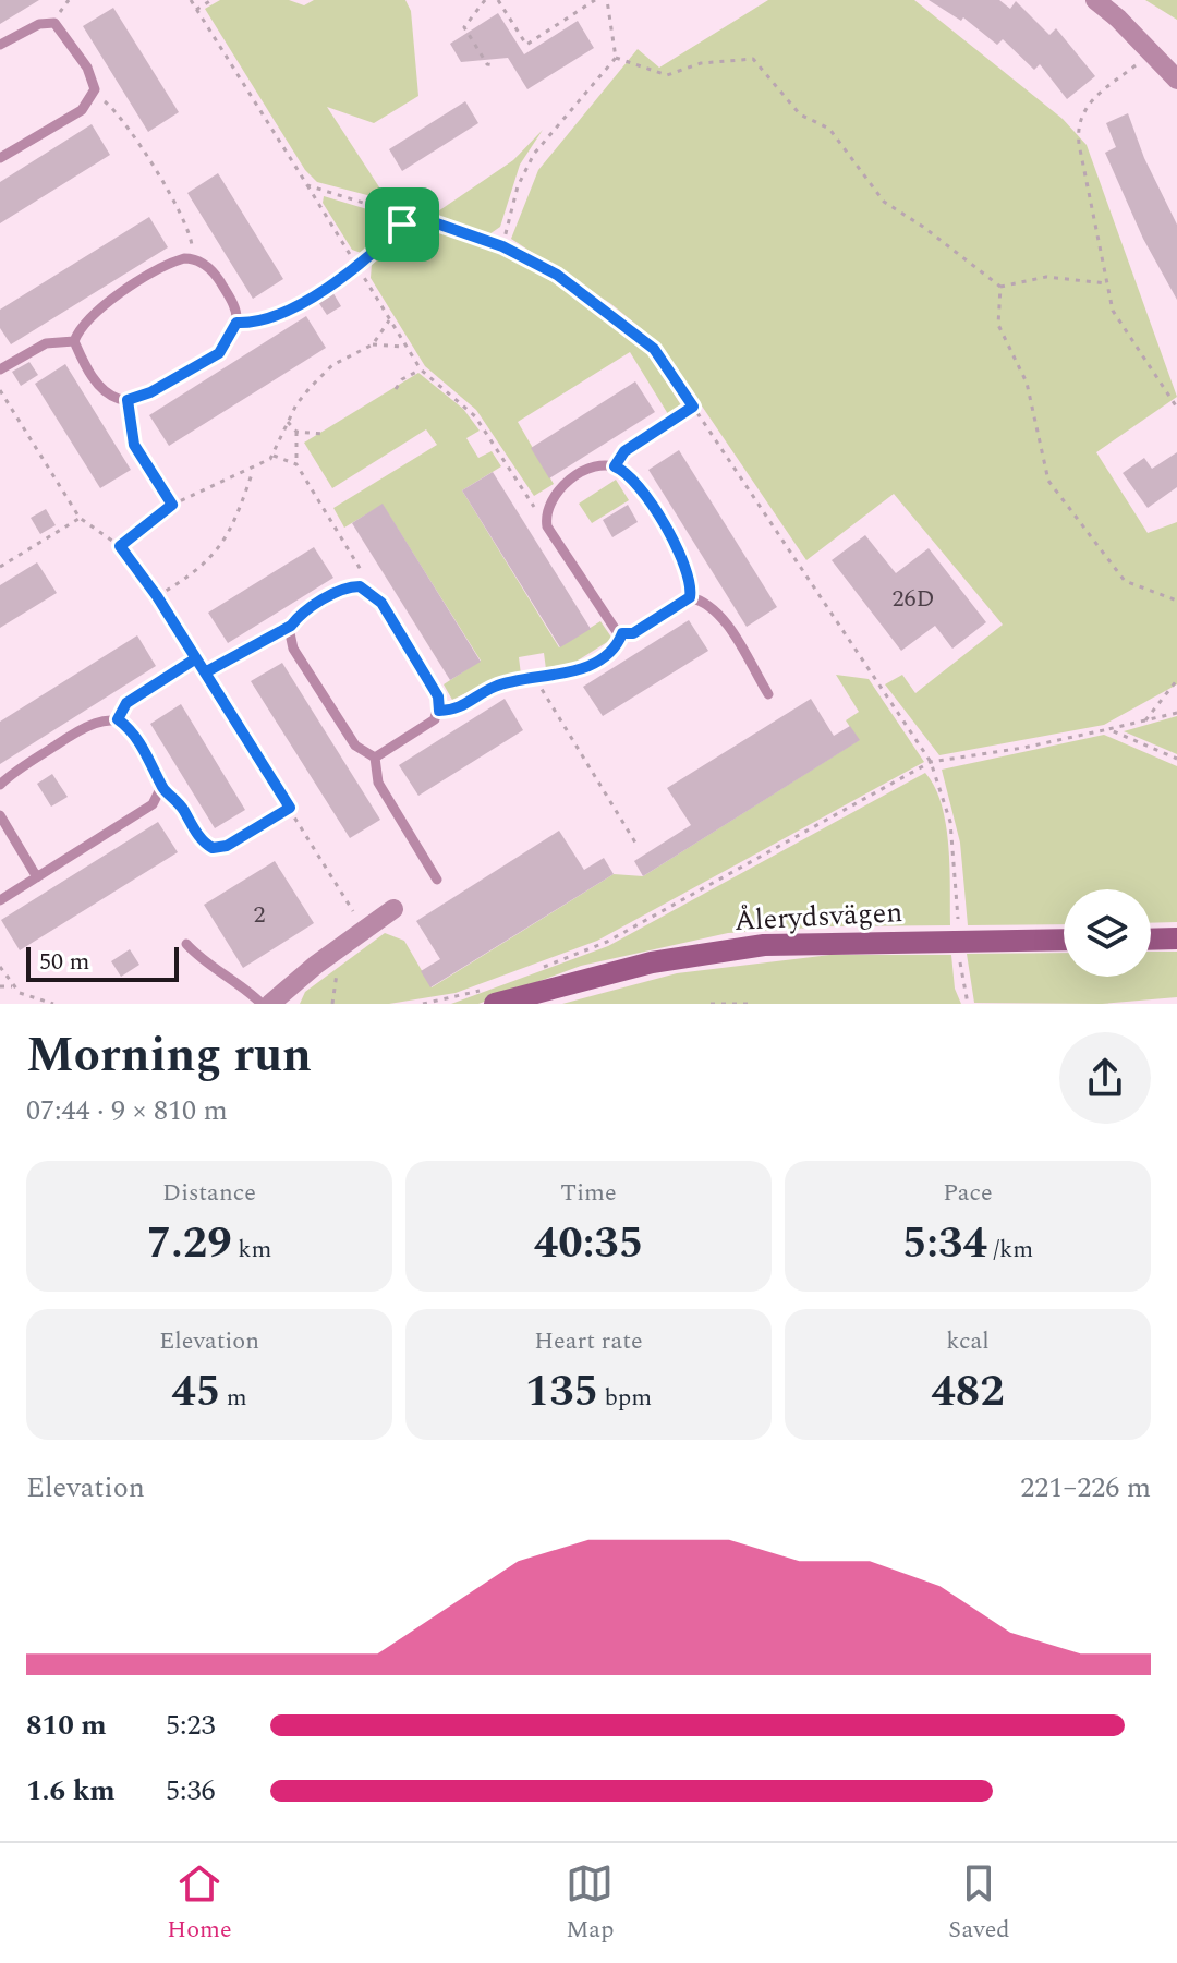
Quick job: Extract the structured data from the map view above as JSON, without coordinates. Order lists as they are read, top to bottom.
{
  "streets": {
    "main road": ["Ålerydsvägen"]
  },
  "house_numbers": ["26D", "2"],
  "scale_bar": "50 m",
  "page": {
    "scale": "50 m",
    "heading": ["Morning run", "07:44 · 9 × 810 m"],
    "stats": [
      ["Distance", "7.29 km"],
      ["Time", "40:35"],
      ["Pace", "5:34 /km"],
      ["Elevation", "45 m"],
      ["Heart rate", "135 bpm"],
      ["kcal", "482"]
    ],
    "chart": ["Elevation", "221–226 m"],
    "list": [
      {
        "name": "810 m",
        "note": "5:23"
      },
      {
        "name": "1.6 km",
        "note": "5:36"
      }
    ],
    "tabs": ["Home", "Map", "Saved"]
  }
}
